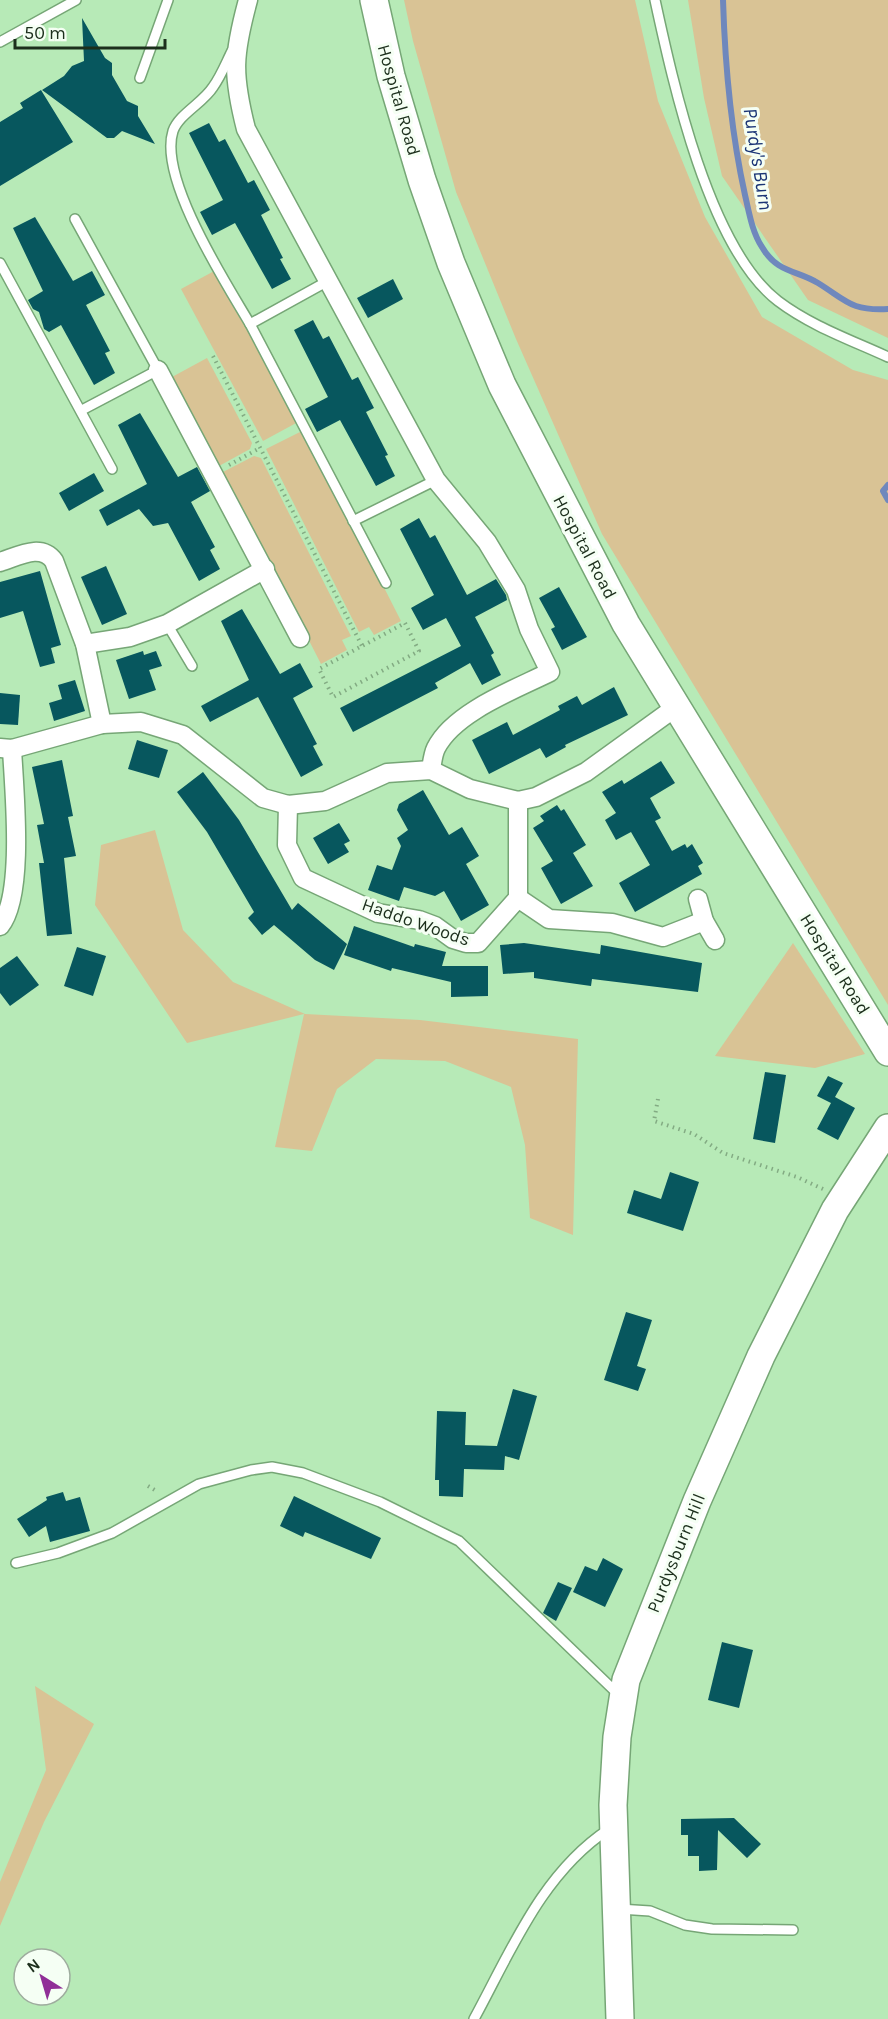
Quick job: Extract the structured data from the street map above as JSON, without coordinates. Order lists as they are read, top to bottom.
{
  "streets": {
    "main road": ["Hospital Road", "Purdysburn Hill"],
    "street": ["Haddo Woods"]
  },
  "water": ["Purdy's Burn"],
  "scale_bar": "50 m",
  "north": "top left"
}
